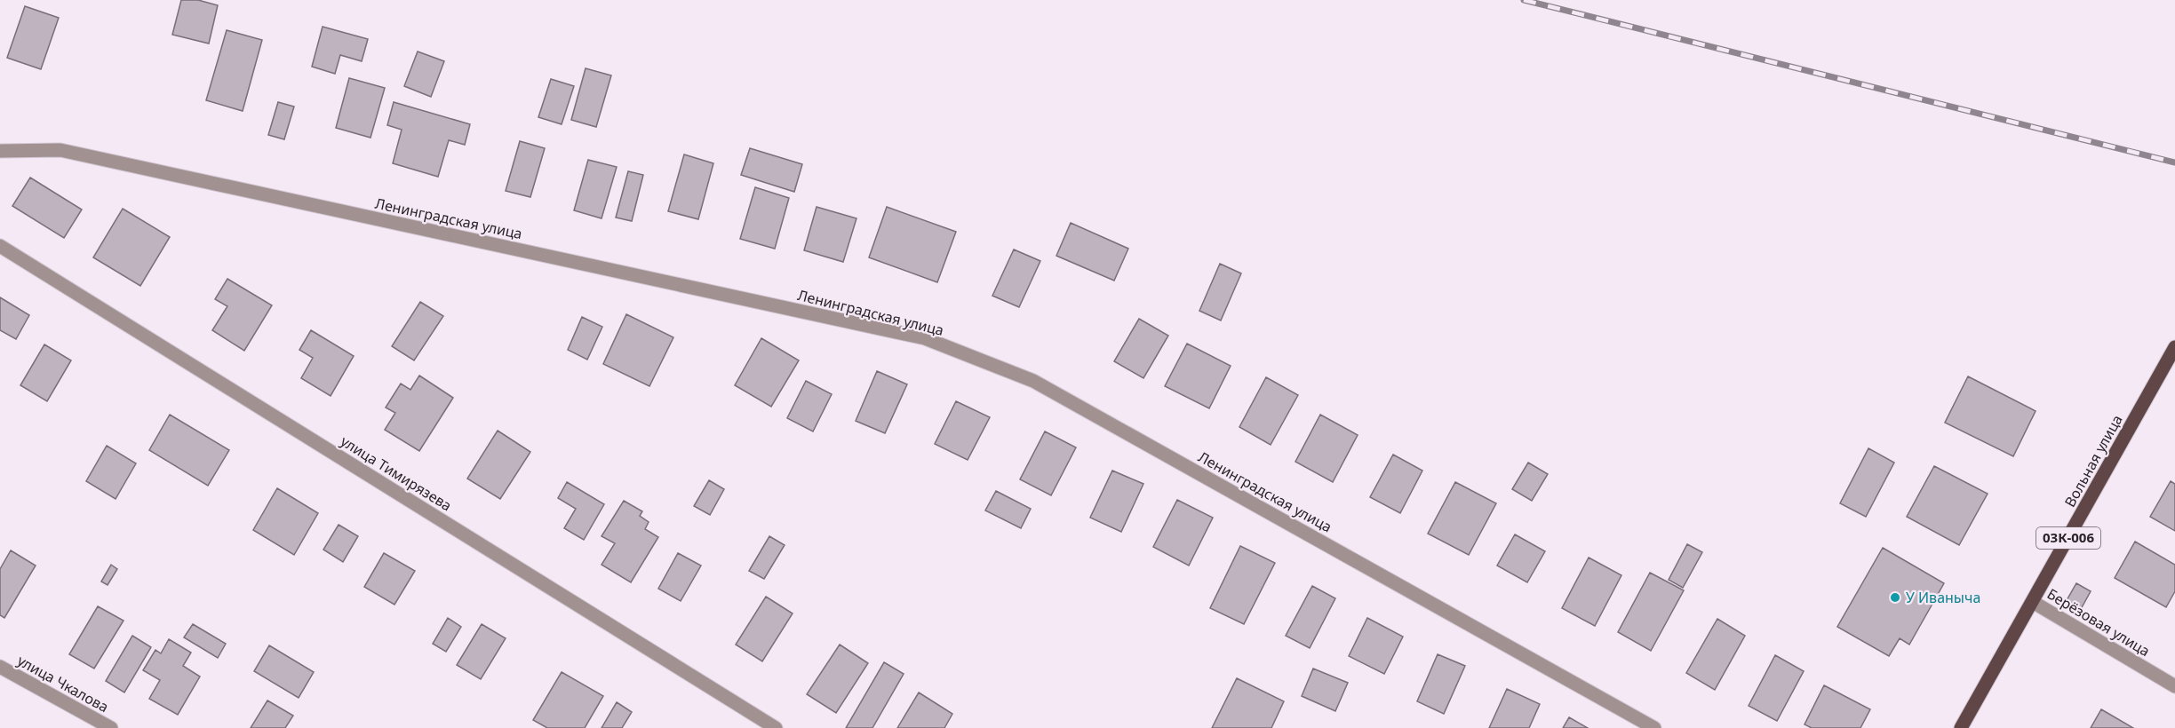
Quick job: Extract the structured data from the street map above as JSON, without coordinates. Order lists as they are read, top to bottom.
{
  "streets": {
    "main road": ["Вольная улица", "03К-006"],
    "street": [
      "Ленинградская улица",
      "улица Тимирязева",
      "Берёзовая улица",
      "улица Чкалова"
    ]
  },
  "crossings": [
    ["Вольная улица", "Берёзовая улица"]
  ],
  "places": ["У Иваныча"]
}
